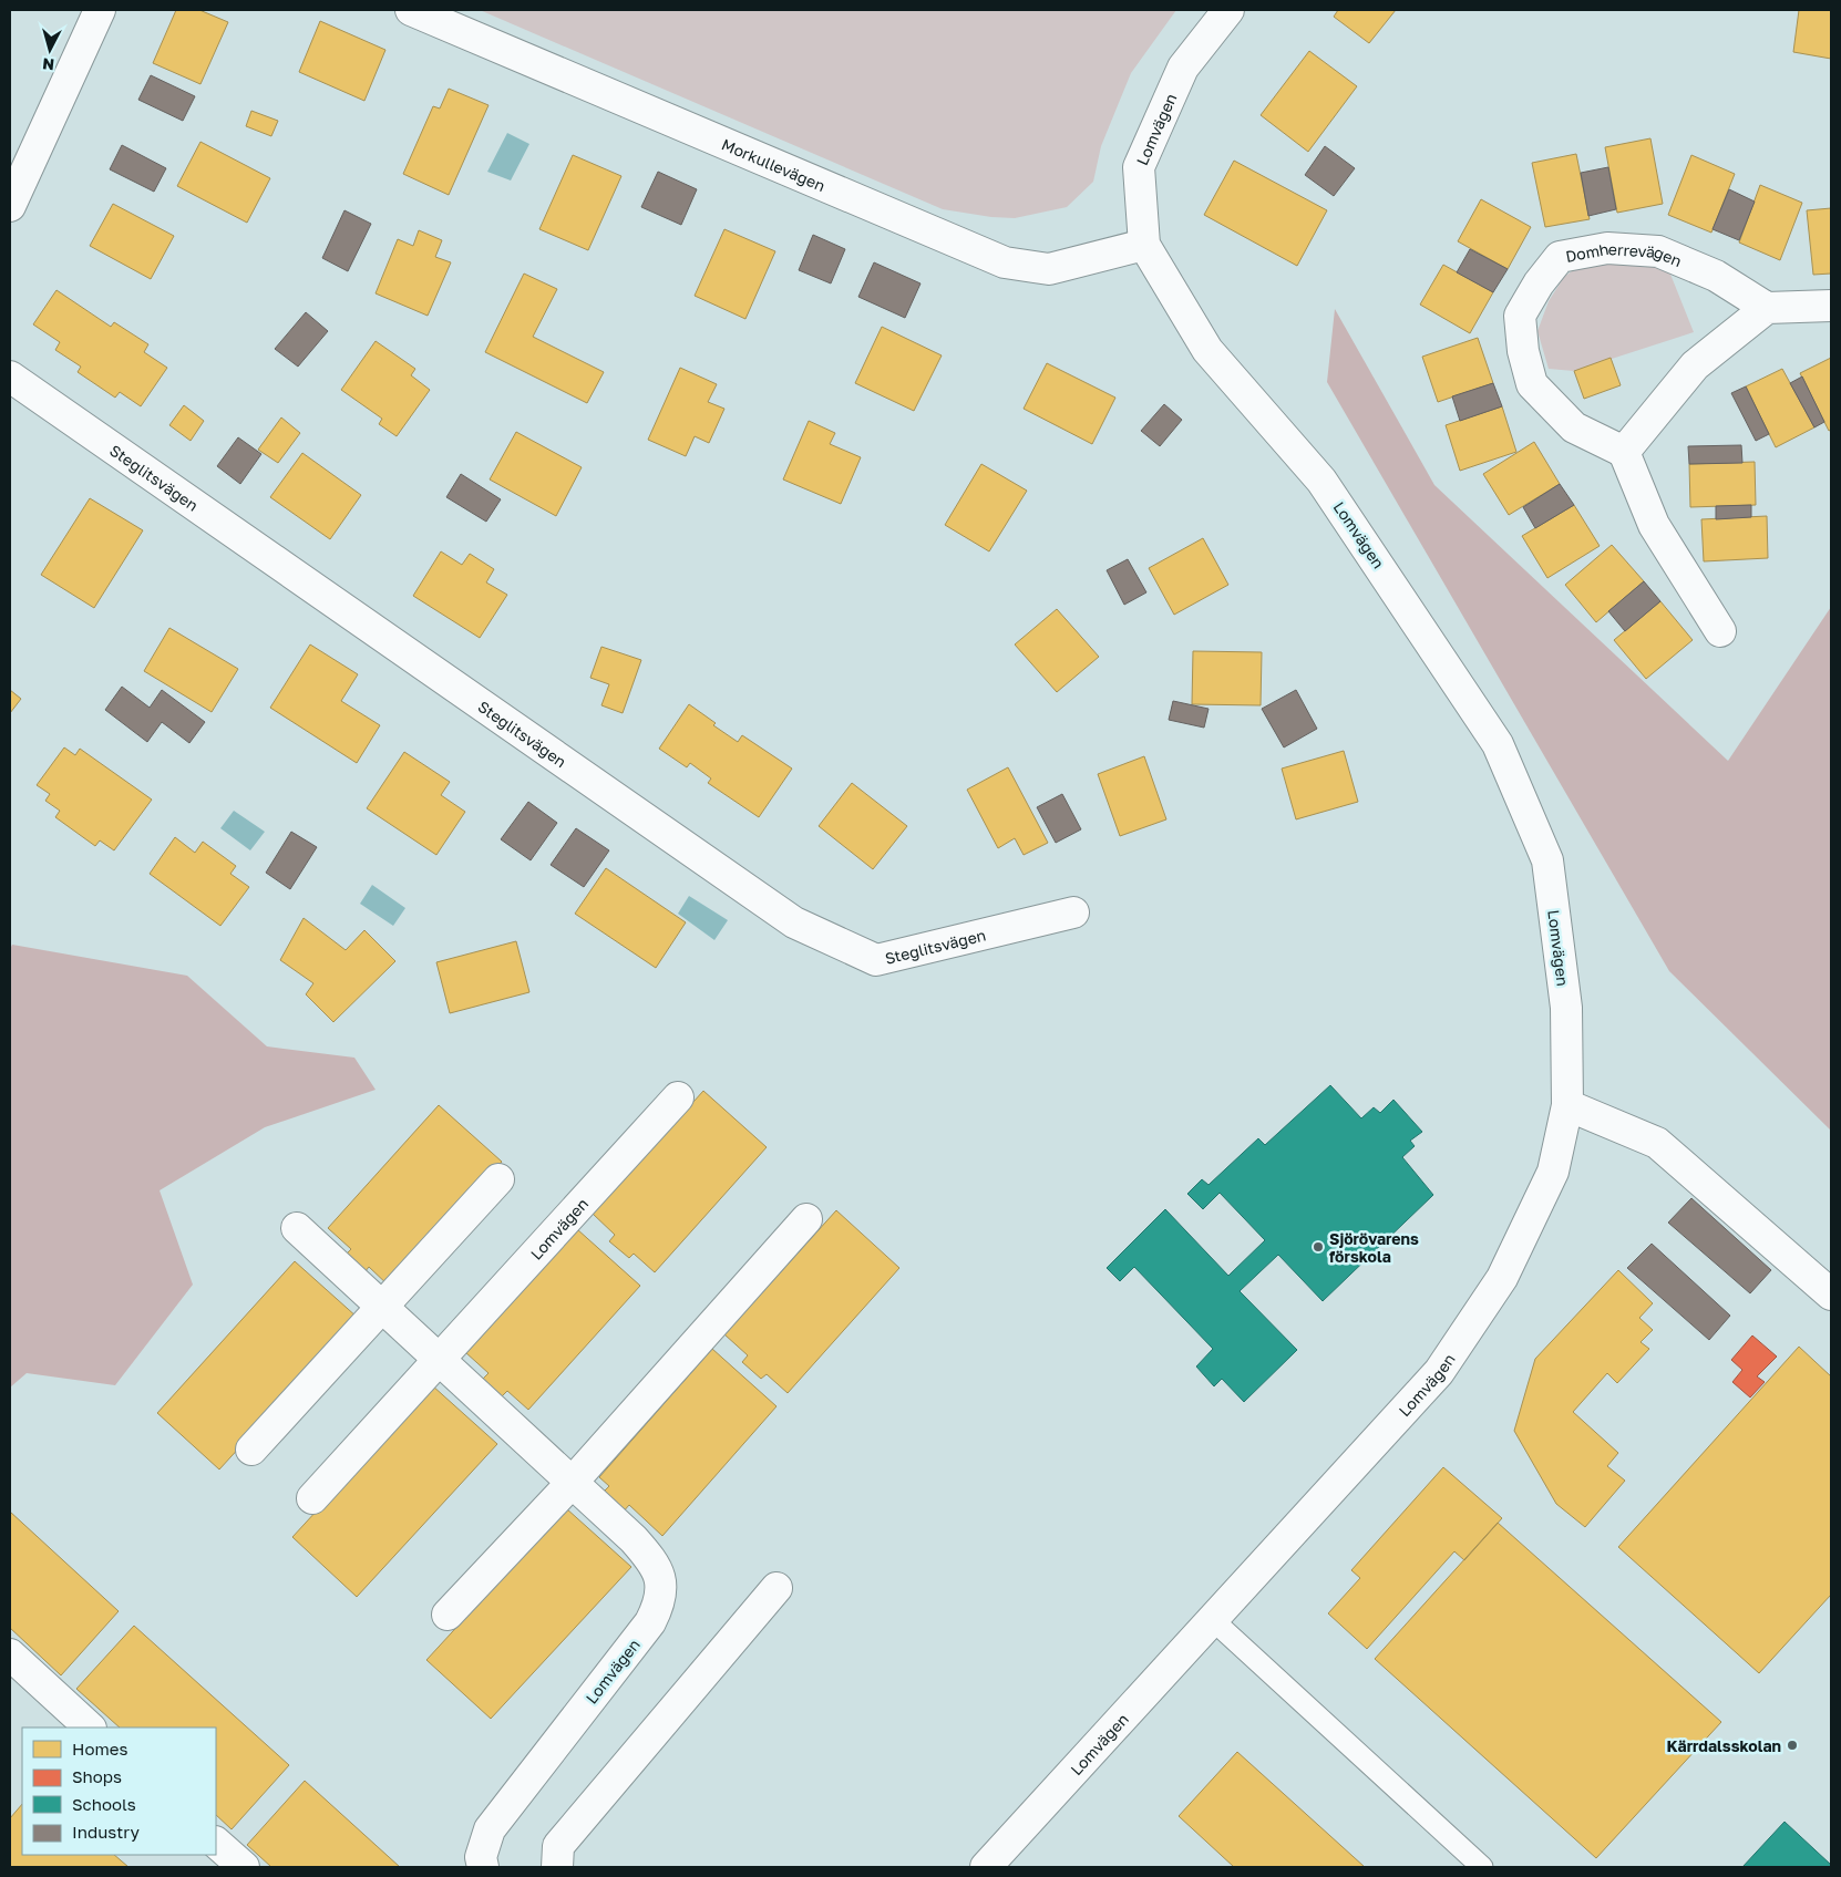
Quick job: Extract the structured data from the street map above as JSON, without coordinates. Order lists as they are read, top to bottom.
{
  "streets": {
    "street": [
      "Lomvägen",
      "Morkullevägen",
      "Domherrevägen",
      "Steglitsvägen"
    ]
  },
  "crossings": [
    ["Lomvägen", "Morkullevägen"]
  ],
  "places": ["Sjörövarens förskola", "Kärrdalsskolan"],
  "legend": [
    "Homes",
    "Shops",
    "Schools",
    "Industry"
  ],
  "north": "bottom"
}
